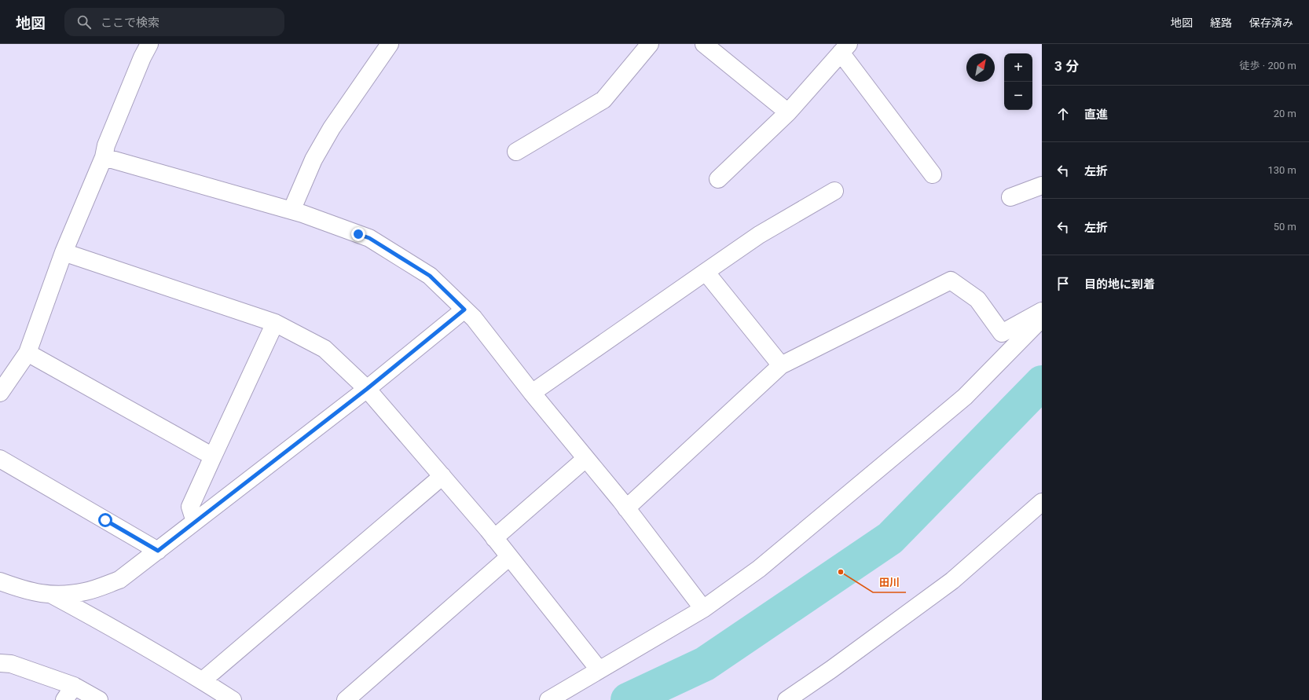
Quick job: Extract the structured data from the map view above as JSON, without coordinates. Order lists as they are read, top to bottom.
{
  "places": ["田川"],
  "north": "top right",
  "page": {
    "header": "地図",
    "search": "ここで検索",
    "nav": ["地図", "経路", "保存済み"],
    "heading": ["3 分", "徒歩 · 200 m"],
    "map_buttons": ["+", "−"],
    "list": [
      ["直進", "20 m"],
      ["左折", "130 m"],
      ["左折", "50 m"],
      "目的地に到着"
    ]
  }
}
